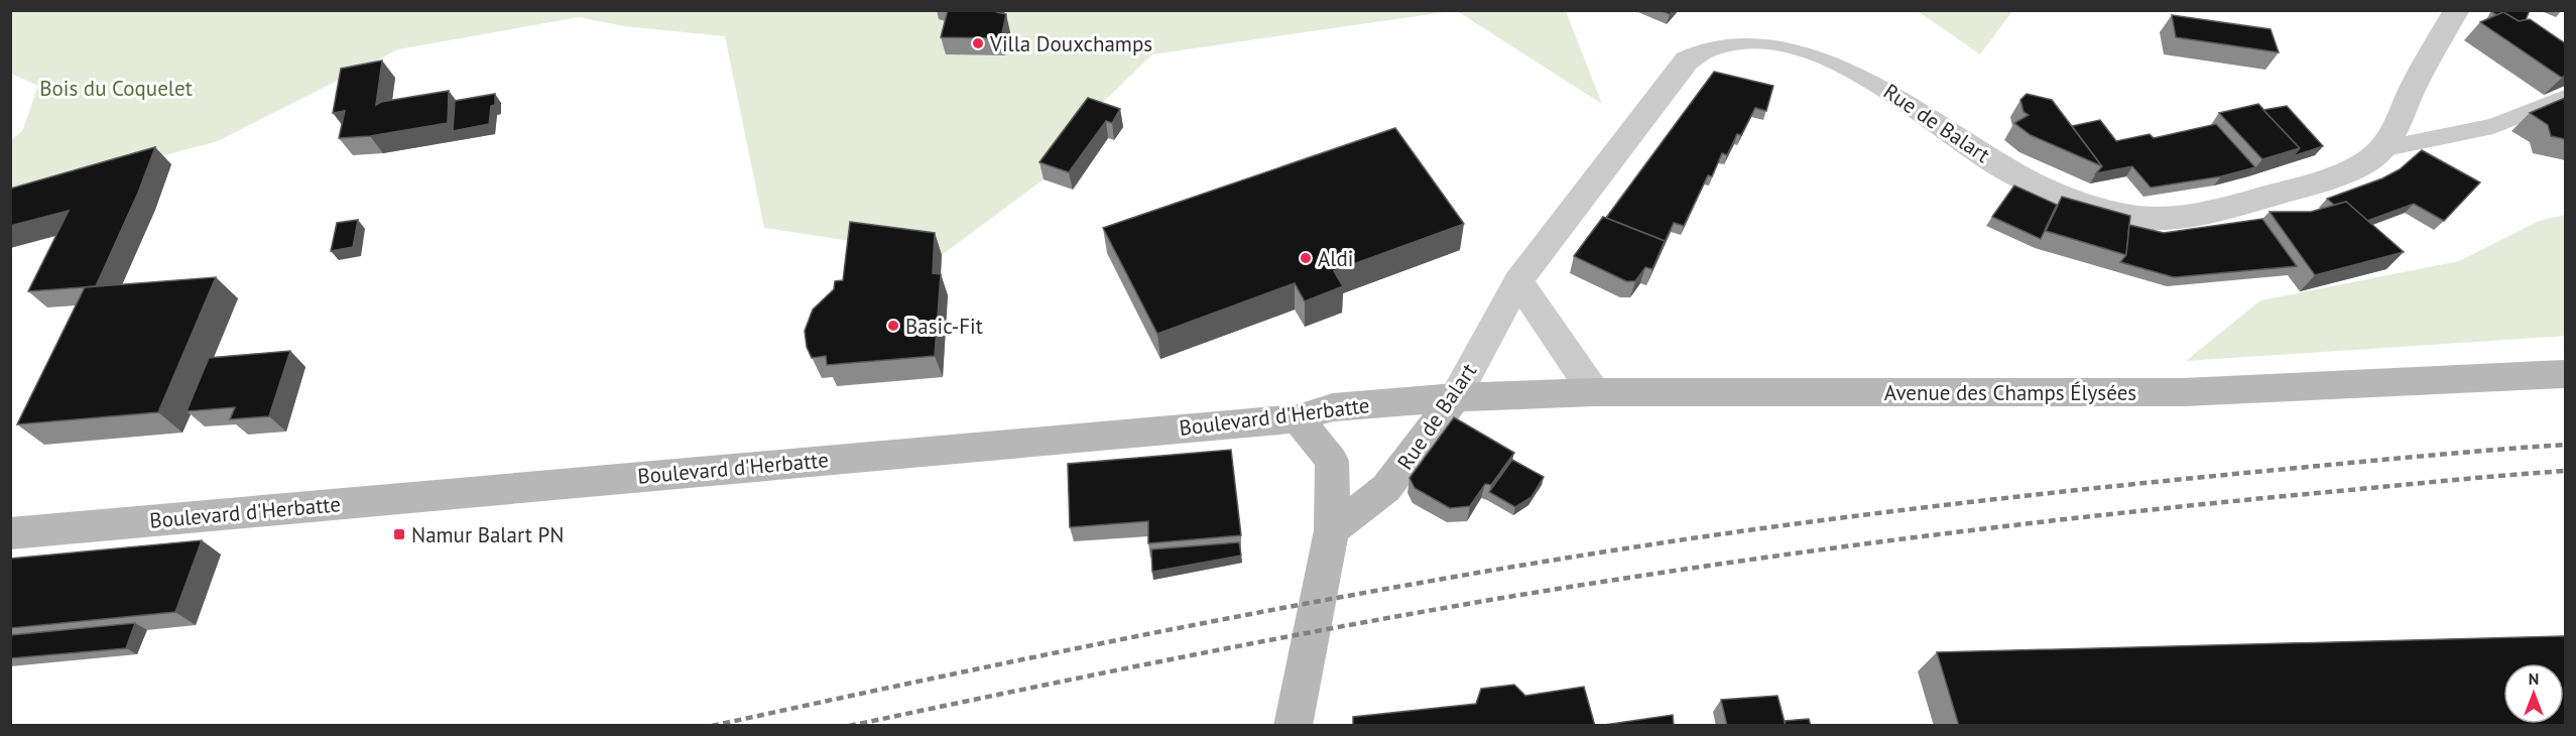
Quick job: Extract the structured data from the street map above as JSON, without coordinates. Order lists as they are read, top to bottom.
{
  "streets": {
    "street": ["Rue de Balart", "Avenue des Champs Élysées", "Boulevard d'Herbatte"]
  },
  "crossings": [
    ["Rue de Balart", "Avenue des Champs Élysées"],
    ["Rue de Balart", "Boulevard d'Herbatte"],
    ["Avenue des Champs Élysées", "Boulevard d'Herbatte"]
  ],
  "parks": ["Bois du Coquelet"],
  "places": {
    "other": ["Villa Douxchamps", "Aldi", "Basic-Fit"],
    "transit": ["Namur Balart PN"]
  },
  "north": "top"
}
